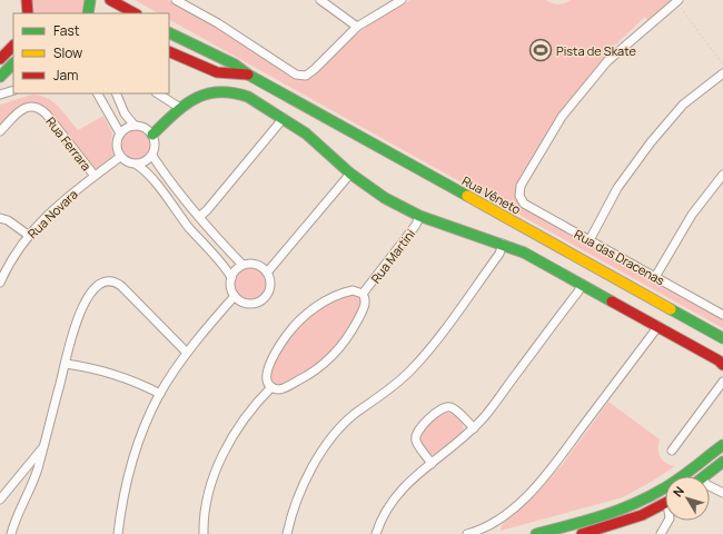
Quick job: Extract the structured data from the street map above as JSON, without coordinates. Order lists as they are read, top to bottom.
{
  "streets": {
    "street": [
      "Rua Ferrara",
      "Rua Vêneto",
      "Rua Novara",
      "Rua Martini",
      "Rua das Dracenas"
    ]
  },
  "crossings": [
    ["Rua Ferrara", "Rua Novara"]
  ],
  "places": {
    "sports": ["Pista de Skate"]
  },
  "legend": ["Fast", "Slow", "Jam"],
  "north": "top left"
}
